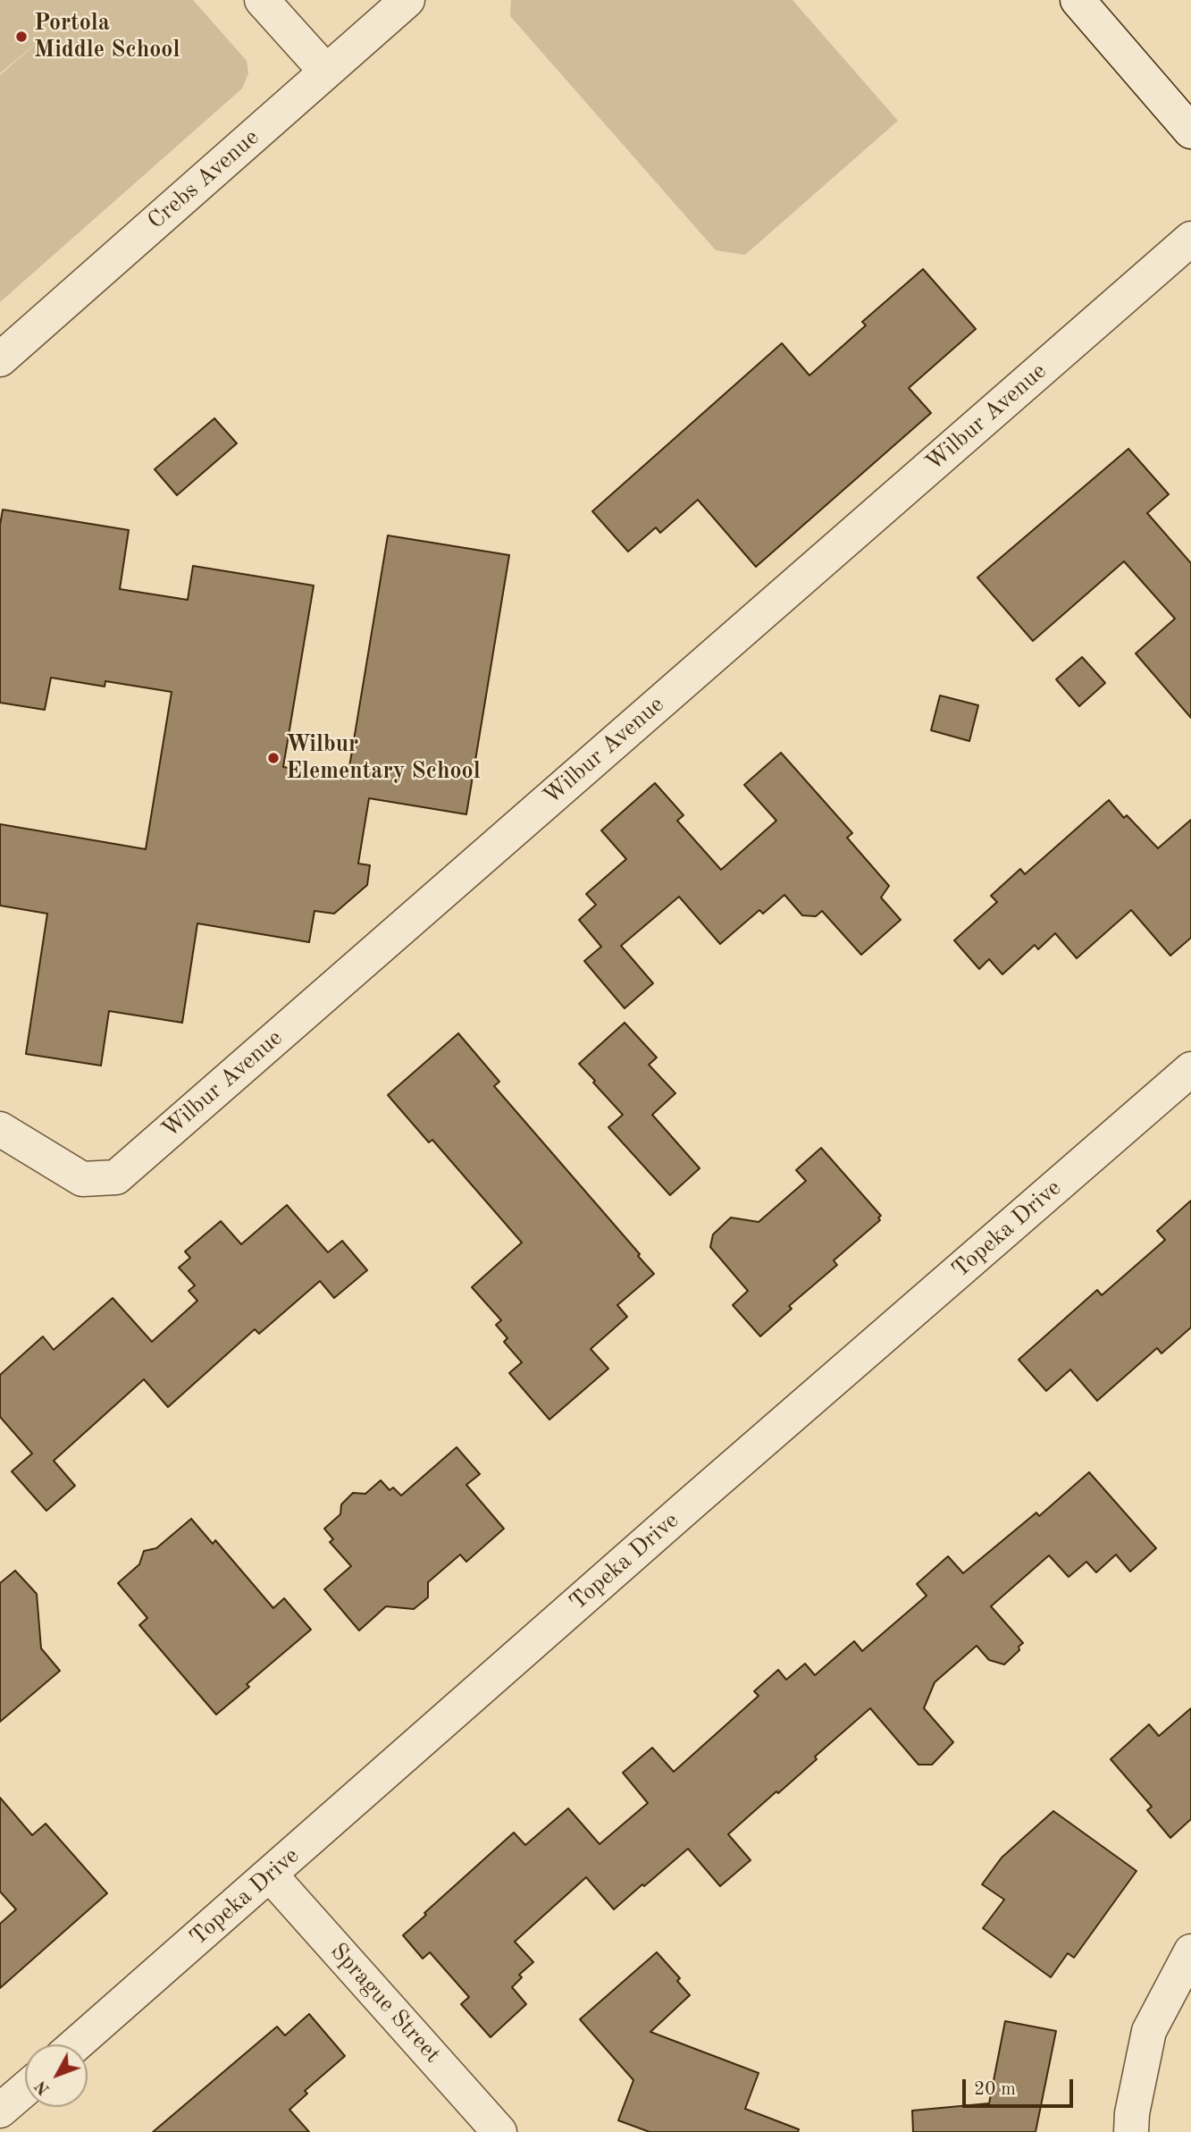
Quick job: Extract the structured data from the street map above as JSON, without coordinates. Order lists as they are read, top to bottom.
{
  "streets": {
    "street": [
      "Crebs Avenue",
      "Wilbur Avenue",
      "Topeka Drive",
      "Sprague Street"
    ]
  },
  "crossings": [
    ["Topeka Drive", "Sprague Street"]
  ],
  "places": ["Portola Middle School", "Wilbur Elementary School"],
  "scale_bar": "20 m",
  "north": "bottom left"
}
